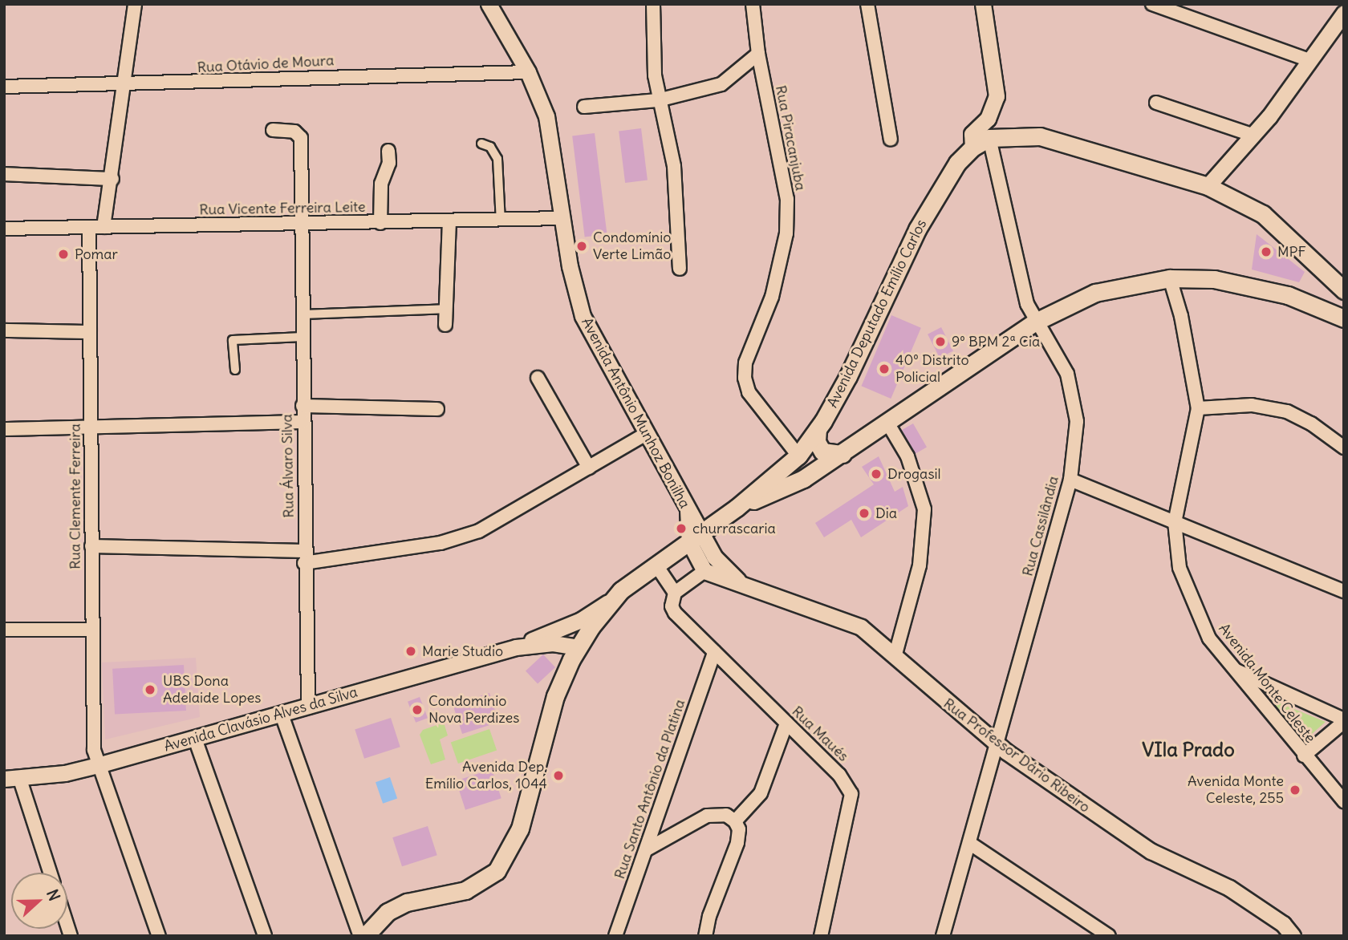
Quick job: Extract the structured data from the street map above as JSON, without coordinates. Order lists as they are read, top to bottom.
{
  "streets": {
    "main road": ["Avenida Deputado Emílio Carlos"],
    "street": [
      "Rua Otávio de Moura",
      "Rua Piracanjuba",
      "Rua Vicente Ferreira Leite",
      "Avenida Antônio Munhoz Bonilha",
      "Rua Álvaro Silva",
      "Rua Clemente Ferreira",
      "Rua Cassilândia",
      "Avenida Monte Celeste",
      "Avenida Clavásio Alves da Silva",
      "Rua Maués",
      "Rua Professor Dário Ribeiro",
      "Rua Santo Antônio da Platina"
    ]
  },
  "crossings": [
    ["Rua Otávio de Moura", "Avenida Antônio Munhoz Bonilha"],
    ["Rua Piracanjuba", "Avenida Deputado Emílio Carlos"],
    ["Rua Vicente Ferreira Leite", "Avenida Antônio Munhoz Bonilha"],
    ["Rua Vicente Ferreira Leite", "Rua Álvaro Silva"],
    ["Rua Vicente Ferreira Leite", "Rua Clemente Ferreira"],
    ["Avenida Deputado Emílio Carlos", "Avenida Antônio Munhoz Bonilha"],
    ["Avenida Deputado Emílio Carlos", "Rua Cassilândia"],
    ["Avenida Deputado Emílio Carlos", "Avenida Clavásio Alves da Silva"],
    ["Avenida Deputado Emílio Carlos", "Rua Maués"],
    ["Avenida Deputado Emílio Carlos", "Rua Professor Dário Ribeiro"],
    ["Avenida Antônio Munhoz Bonilha", "Rua Professor Dário Ribeiro"],
    ["Rua Álvaro Silva", "Avenida Clavásio Alves da Silva"],
    ["Rua Clemente Ferreira", "Avenida Clavásio Alves da Silva"],
    ["Rua Cassilândia", "Rua Professor Dário Ribeiro"],
    ["Rua Maués", "Rua Santo Antônio da Platina"]
  ],
  "districts": ["VIla Prado"],
  "places": [
    "Condomínio Verte Limão",
    "MPF",
    "Pomar",
    "9º BPM 2ª Cia",
    "40º Distrito Policial",
    "Drogasil",
    "Dia",
    "churrascaria",
    "Marie Studio",
    "UBS Dona Adelaide Lopes",
    "Condomínio Nova Perdizes",
    "Avenida Dep. Emílio Carlos, 1044",
    "Avenida Monte Celeste, 255"
  ],
  "north": "right"
}
